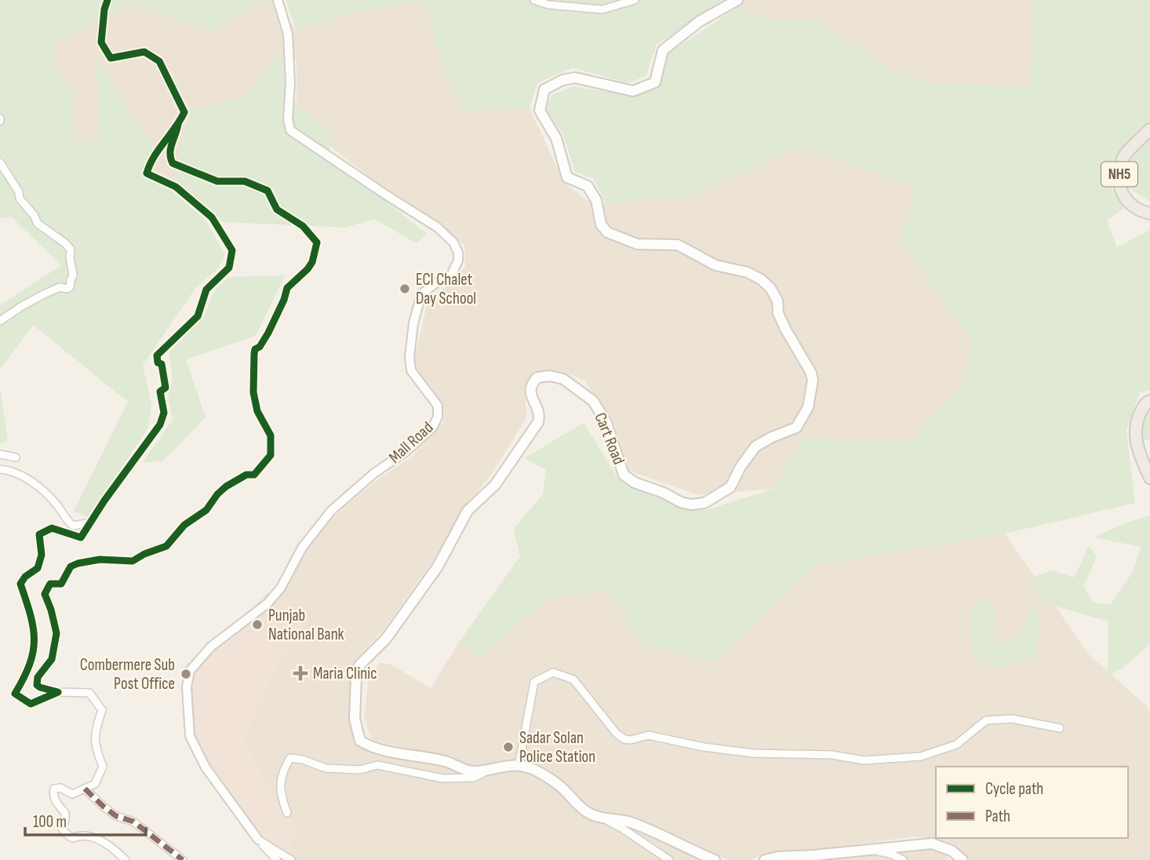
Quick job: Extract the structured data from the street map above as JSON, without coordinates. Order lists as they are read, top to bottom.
{
  "streets": {
    "highway": ["NH5"],
    "main road": ["Cart Road"],
    "street": ["Mall Road"]
  },
  "places": {
    "other": [
      "ECI Chalet Day School",
      "Punjab National Bank",
      "Combermere Sub Post Office",
      "Sadar Solan Police Station"
    ],
    "health": ["Maria Clinic"]
  },
  "legend": ["Cycle path", "Path"],
  "scale_bar": "100 m"
}
